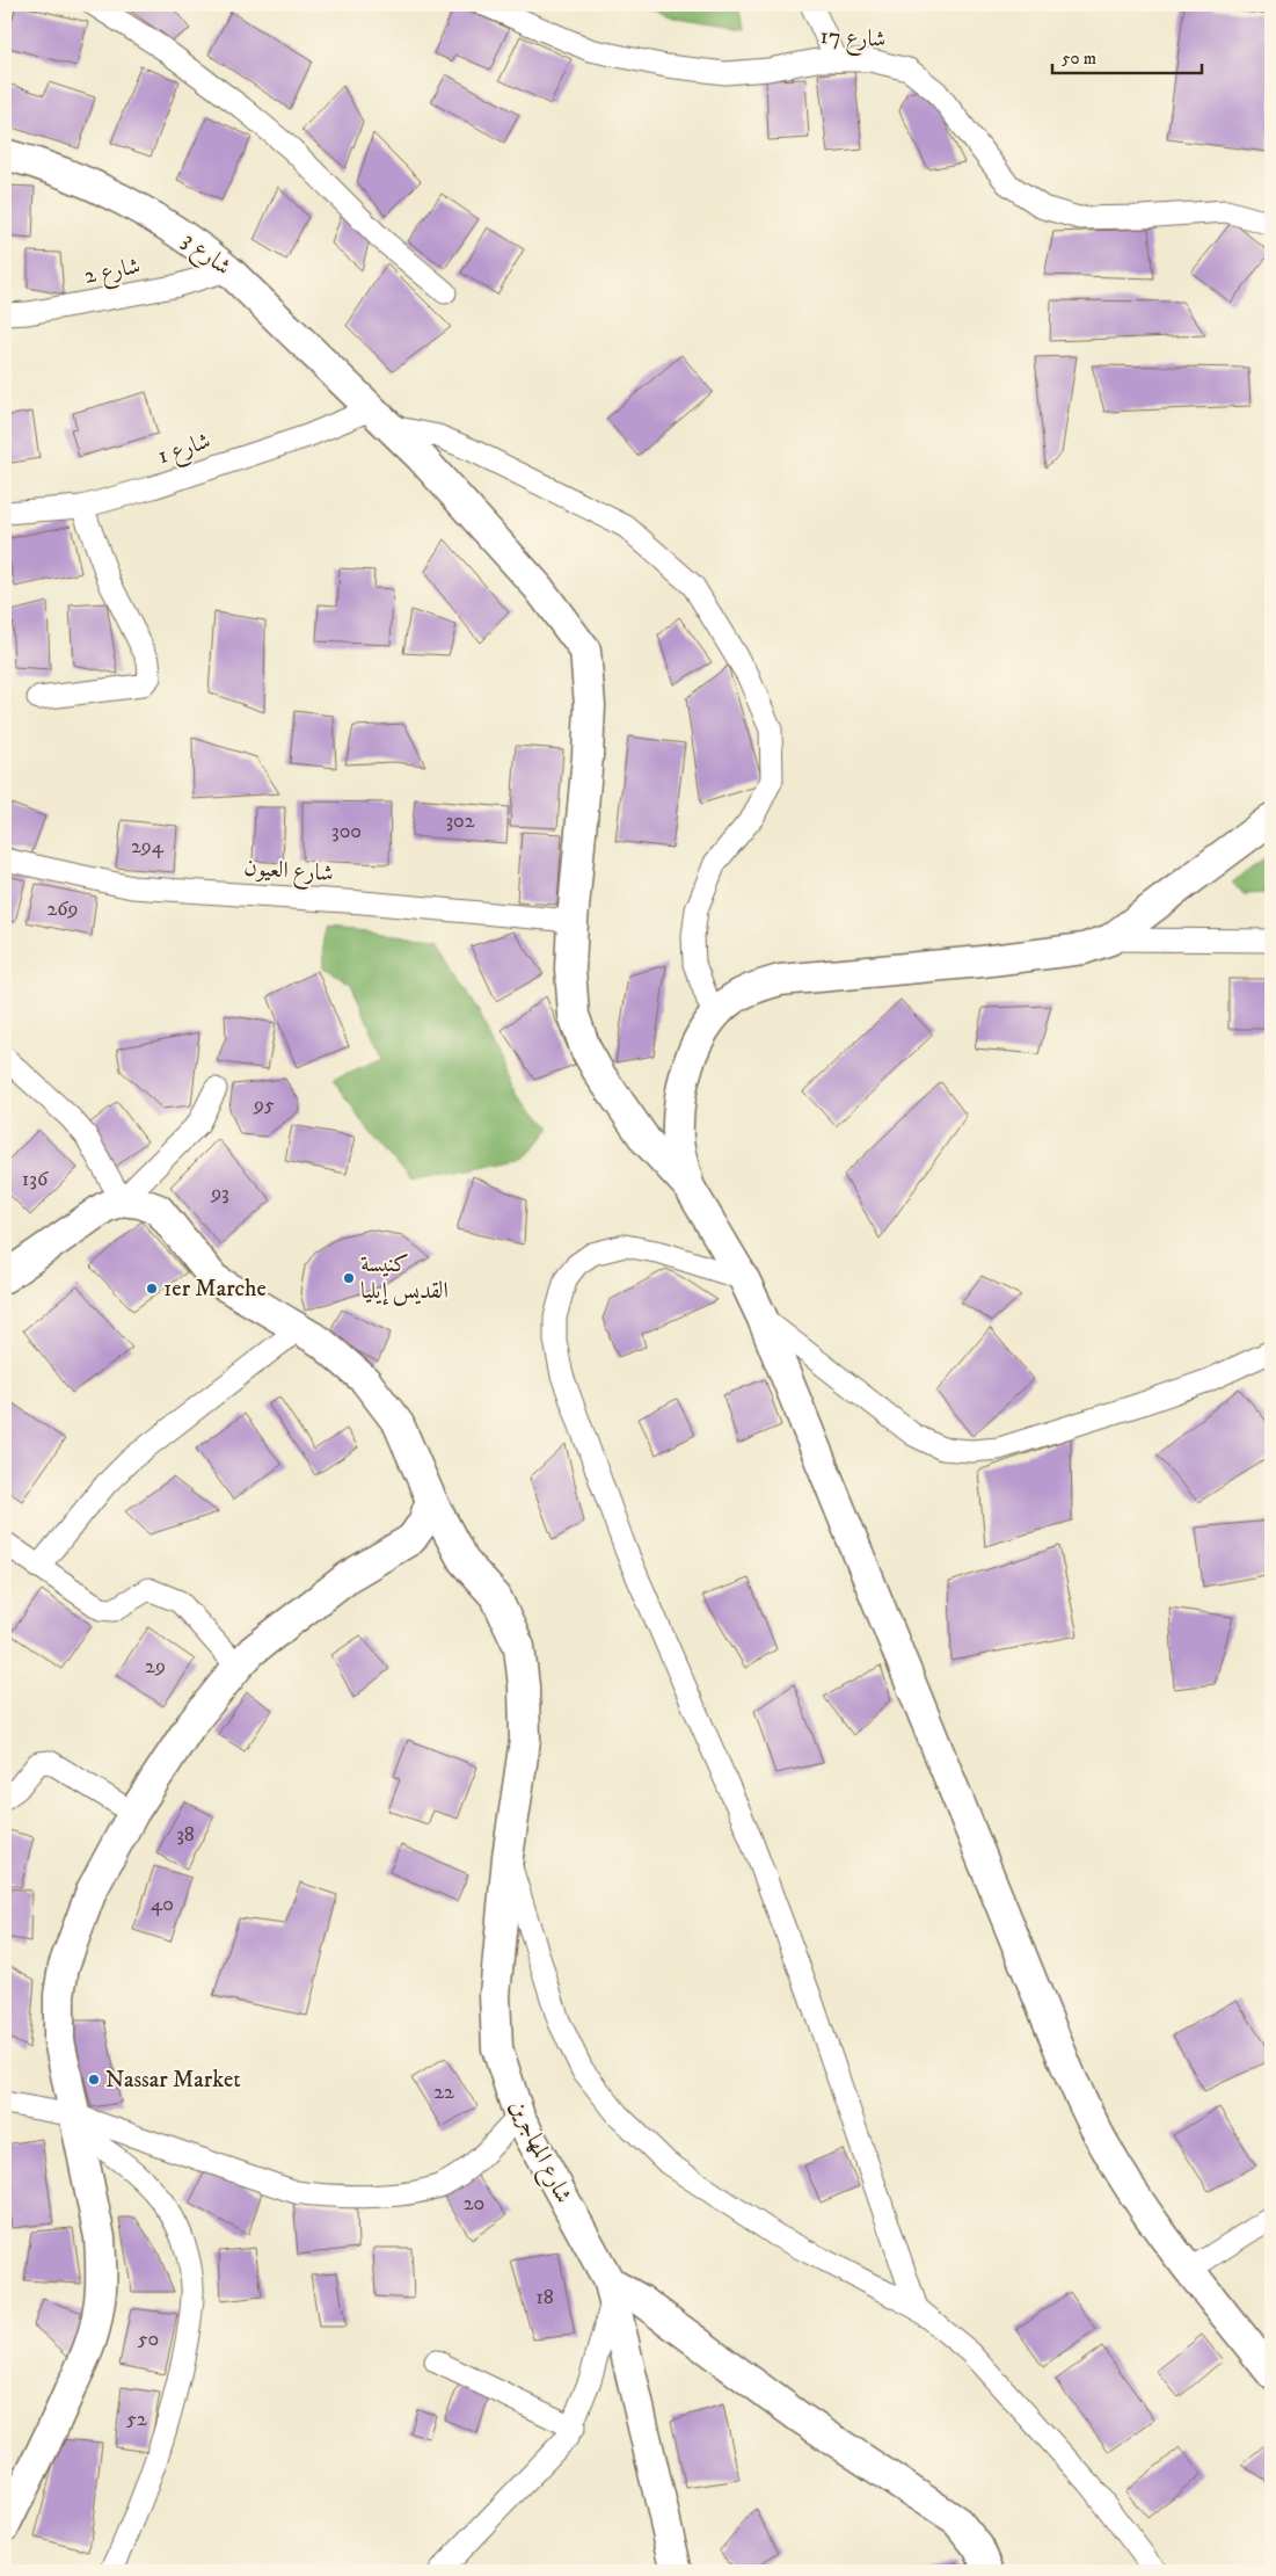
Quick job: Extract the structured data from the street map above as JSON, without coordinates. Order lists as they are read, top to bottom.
{
  "streets": {
    "street": [
      "شارع 17",
      "شارع 3",
      "شارع 2",
      "شارع 1",
      "شارع العيون",
      "شارع المهاجرين"
    ]
  },
  "crossings": [
    ["شارع 3", "شارع 2"],
    ["شارع 3", "شارع 1"],
    ["شارع 3", "شارع العيون"]
  ],
  "places": ["كنيسة القديس إيليا", "1er Marche", "Nassar Market"],
  "house_numbers": [
    "302",
    "300",
    "294",
    "269",
    "95",
    "136",
    "93",
    "29",
    "38",
    "40",
    "22",
    "20",
    "18",
    "50",
    "52"
  ],
  "scale_bar": "50 m"
}
